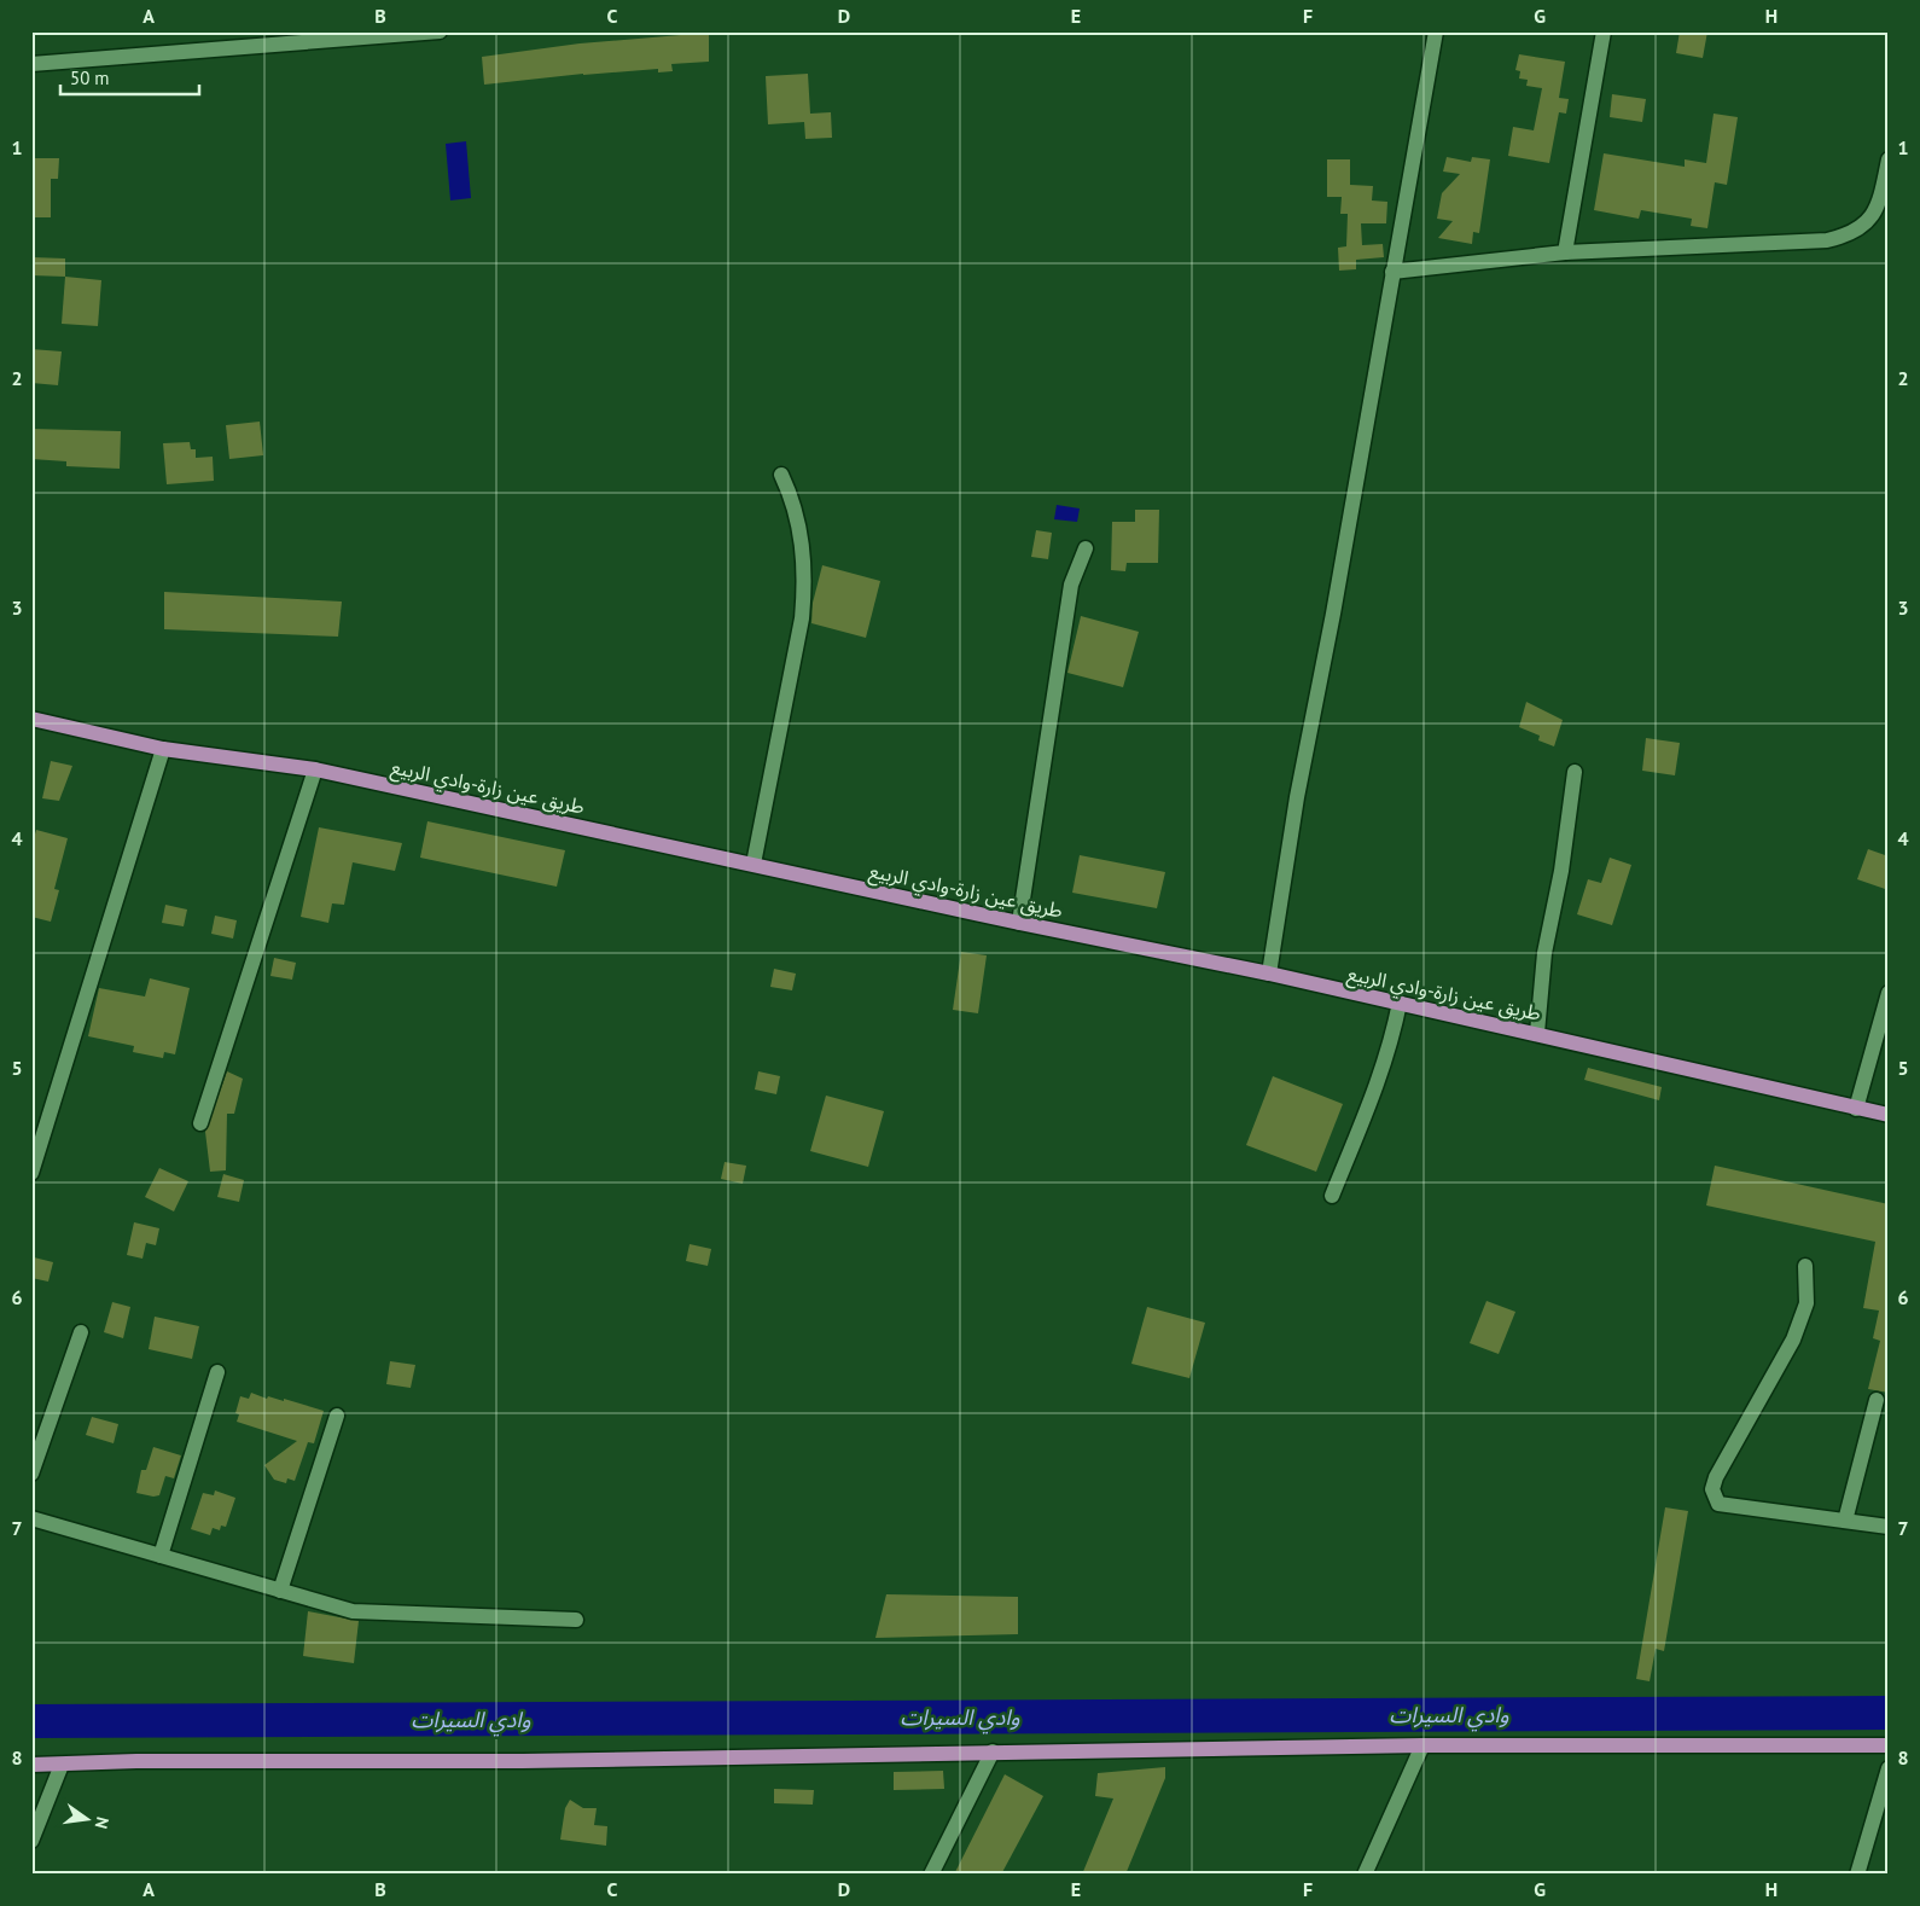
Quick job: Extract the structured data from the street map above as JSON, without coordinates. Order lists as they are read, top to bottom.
{
  "streets": {
    "main road": ["طريق عين زارة-وادي الربيع"]
  },
  "water": ["وادي السيرات"],
  "scale_bar": "50 m",
  "north": "right",
  "grid": {
    "columns": [
      "A",
      "B",
      "C",
      "D",
      "E",
      "F",
      "G",
      "H"
    ],
    "rows": [
      "1",
      "2",
      "3",
      "4",
      "5",
      "6",
      "7",
      "8"
    ]
  }
}
